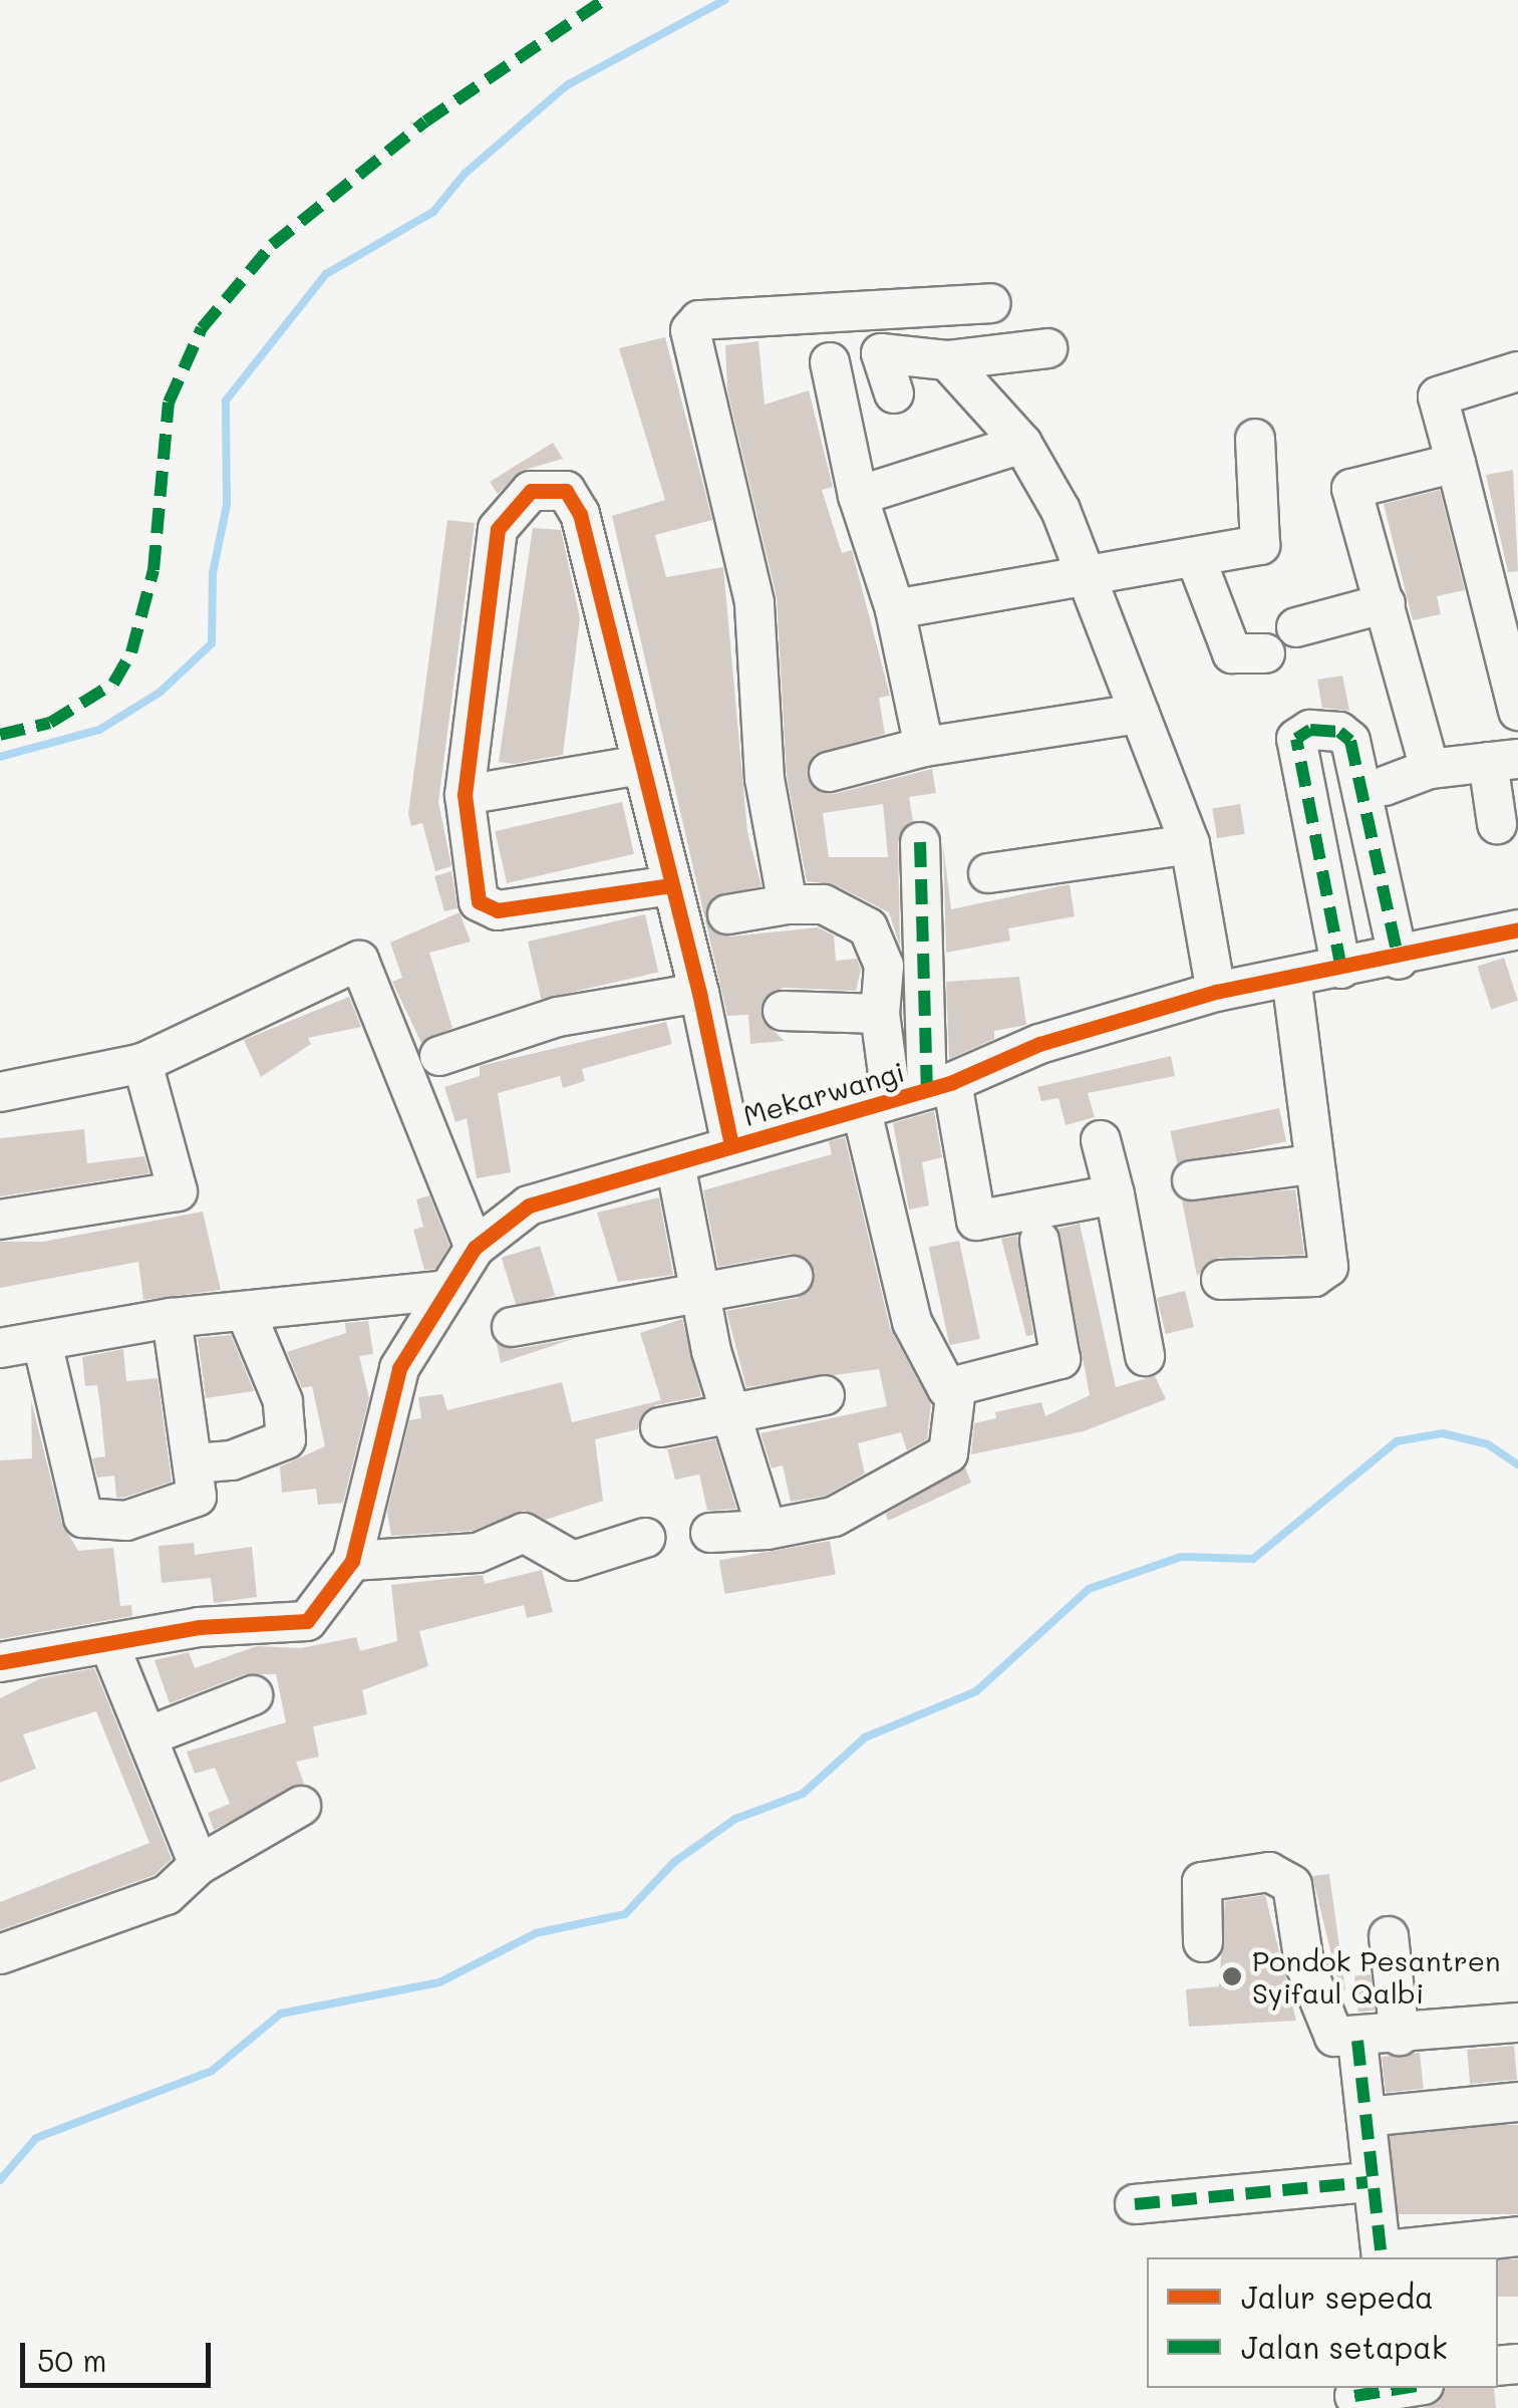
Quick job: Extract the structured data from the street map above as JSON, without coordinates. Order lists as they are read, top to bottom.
{
  "streets": {
    "street": ["Mekarwangi"]
  },
  "places": ["Pondok Pesantren Syifaul Qalbi"],
  "legend": ["Jalur sepeda", "Jalan setapak"],
  "scale_bar": "50 m"
}
